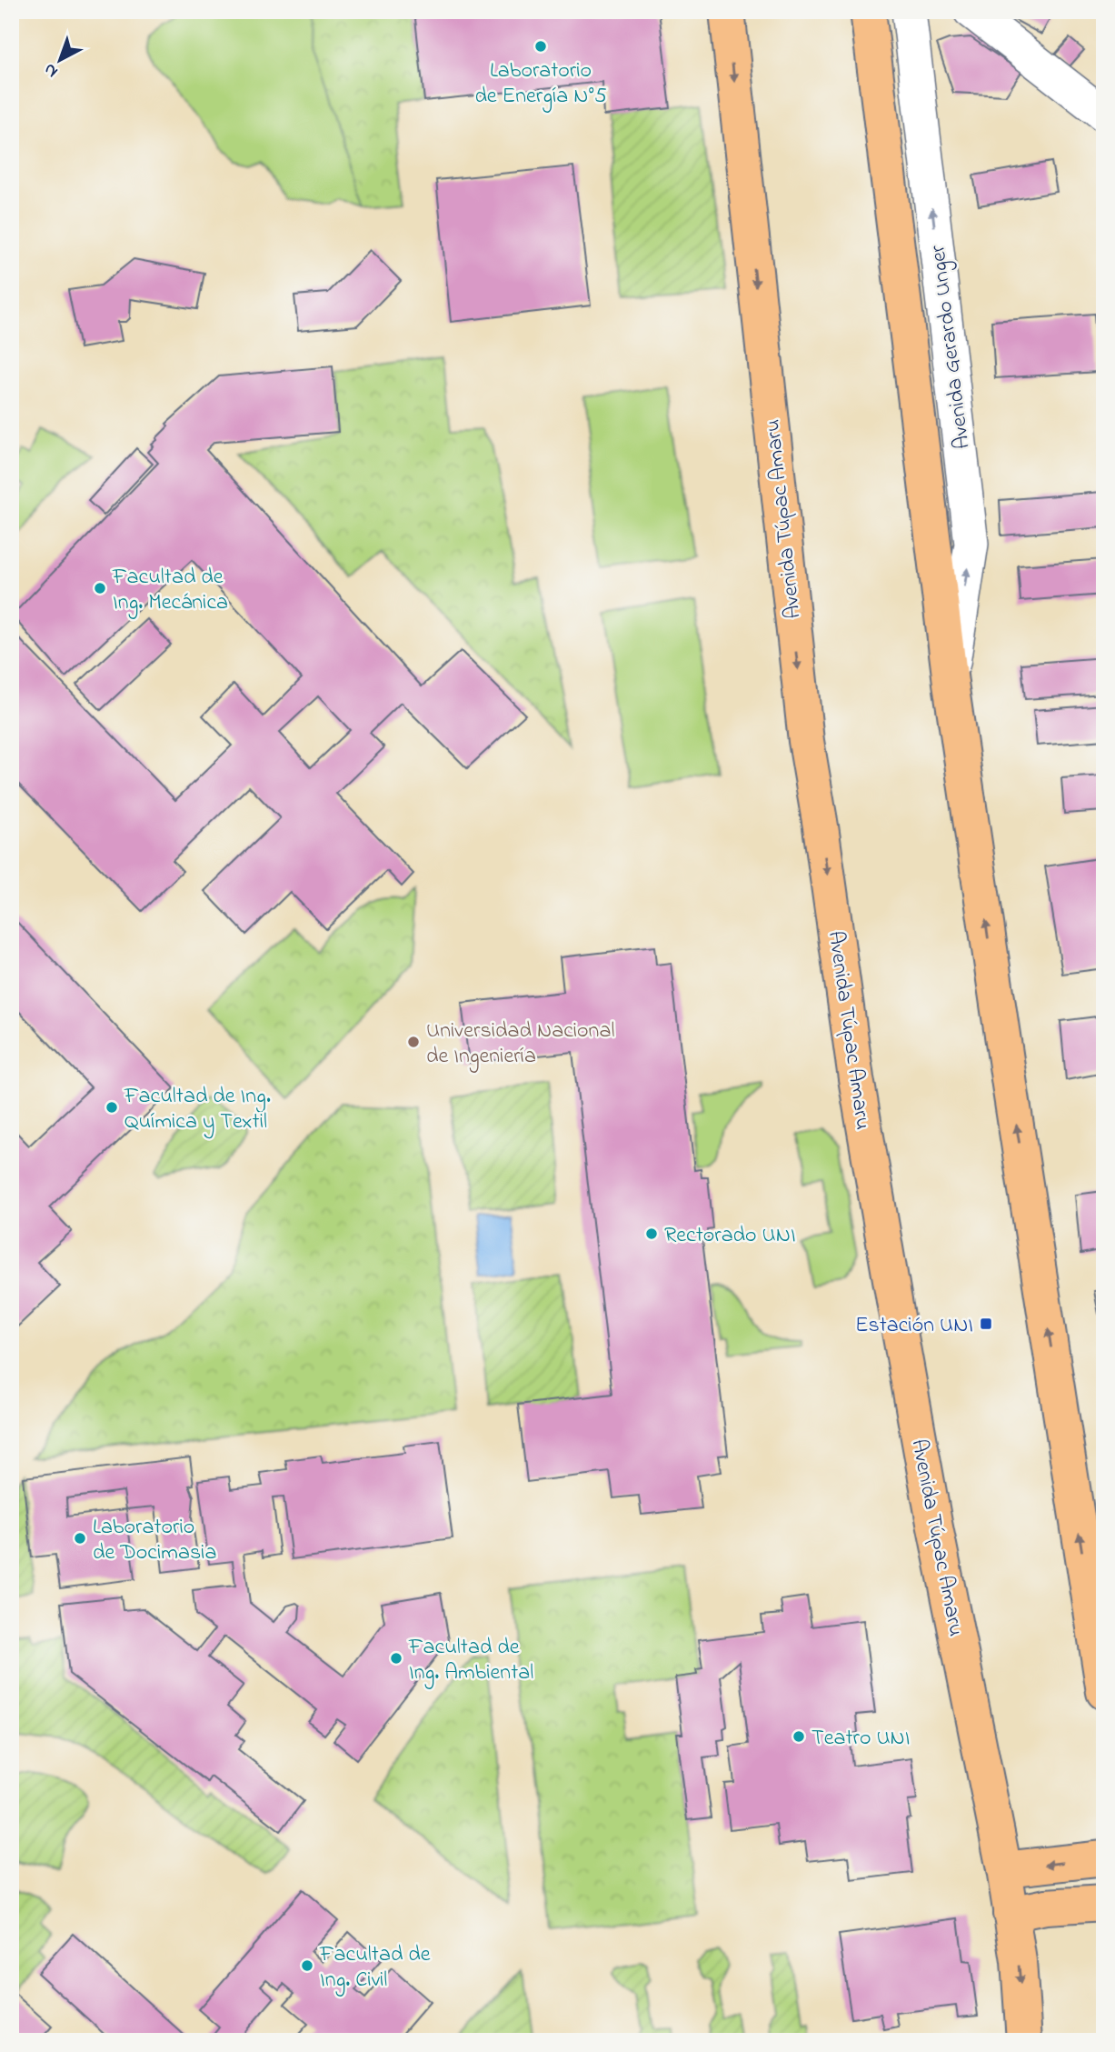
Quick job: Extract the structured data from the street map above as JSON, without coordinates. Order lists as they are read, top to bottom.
{
  "streets": {
    "main road": ["Avenida Túpac Amaru"],
    "street": ["Avenida Gerardo Unger"]
  },
  "one_way": ["Avenida Gerardo Unger"],
  "places": {
    "other": [
      "Laboratorio de Energía N°5",
      "Facultad de Ing. Mecánica",
      "Universidad Nacional de Ingeniería",
      "Facultad de Ing. Química y Textil",
      "Rectorado UNI",
      "Laboratorio de Docimasia",
      "Facultad de Ing. Ambiental",
      "Teatro UNI",
      "Facultad de Ing. Civil"
    ],
    "transit": ["Estación UNI"]
  },
  "north": "bottom left"
}
